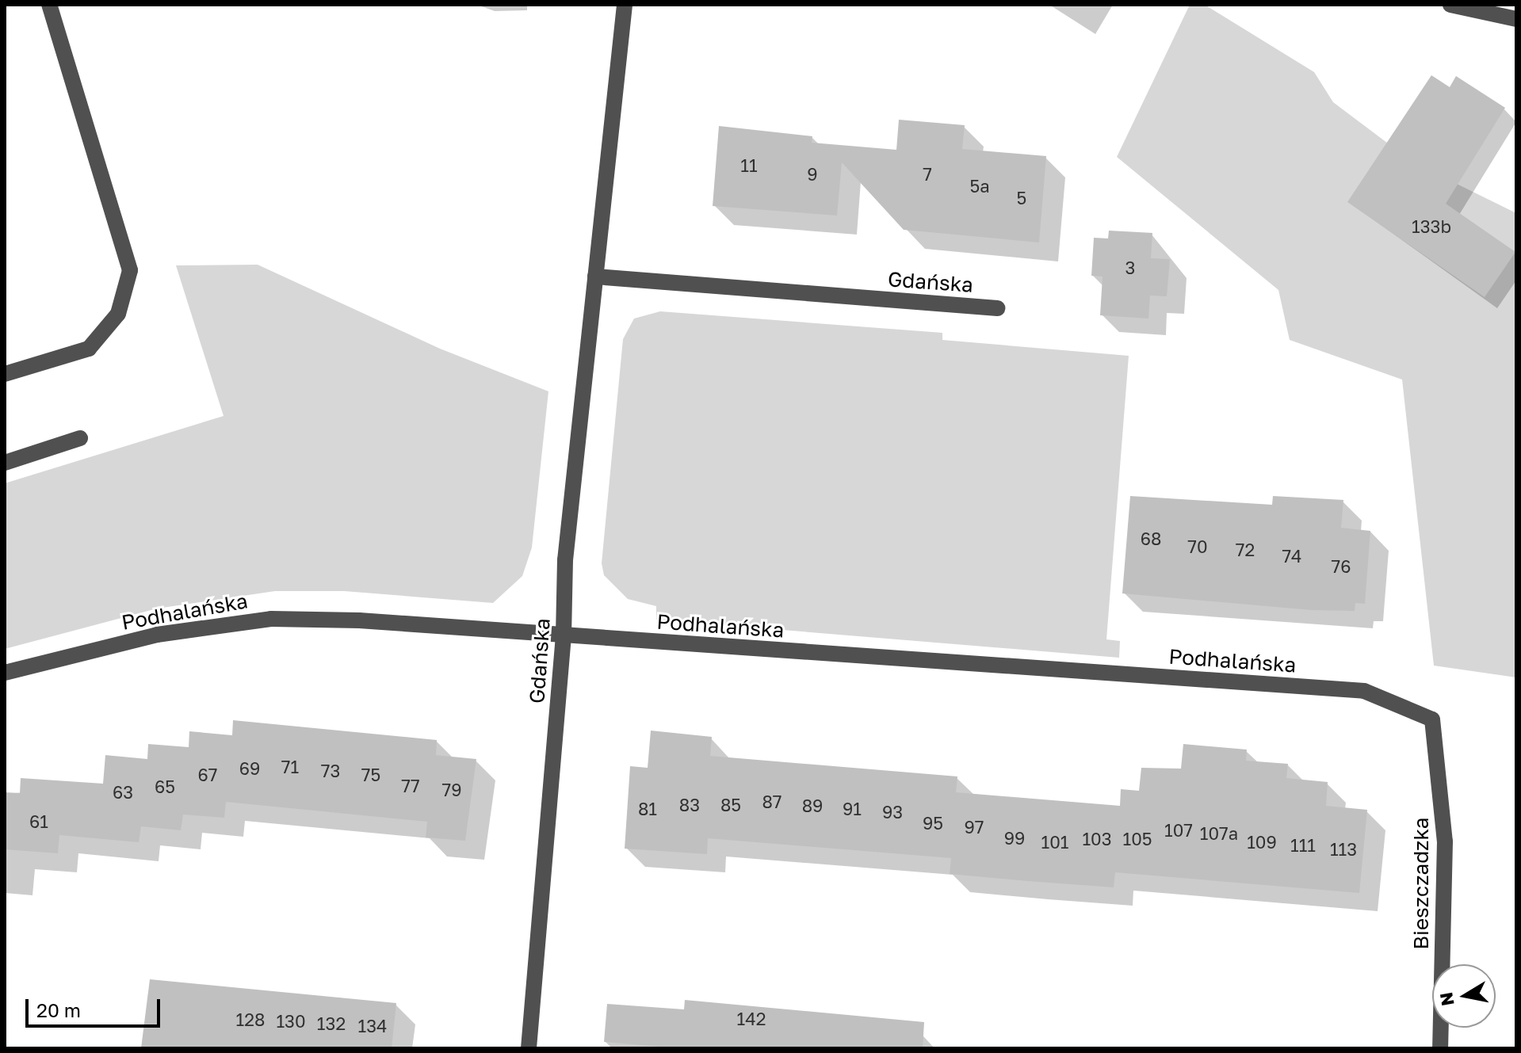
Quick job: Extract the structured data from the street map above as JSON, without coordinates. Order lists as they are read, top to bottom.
{
  "streets": {
    "street": ["Gdańska", "Podhalańska", "Bieszczadzka"]
  },
  "crossings": [
    ["Gdańska", "Podhalańska"],
    ["Podhalańska", "Bieszczadzka"]
  ],
  "house_numbers": [
    "11",
    "9",
    "7",
    "5a",
    "5",
    "133b",
    "3",
    "68",
    "70",
    "72",
    "74",
    "76",
    "71",
    "69",
    "73",
    "67",
    "75",
    "77",
    "65",
    "79",
    "63",
    "87",
    "83",
    "85",
    "89",
    "81",
    "91",
    "93",
    "61",
    "95",
    "97",
    "107",
    "107a",
    "99",
    "103",
    "105",
    "101",
    "109",
    "111",
    "113",
    "142",
    "128",
    "130",
    "132",
    "134"
  ],
  "scale_bar": "20 m",
  "north": "left"
}
